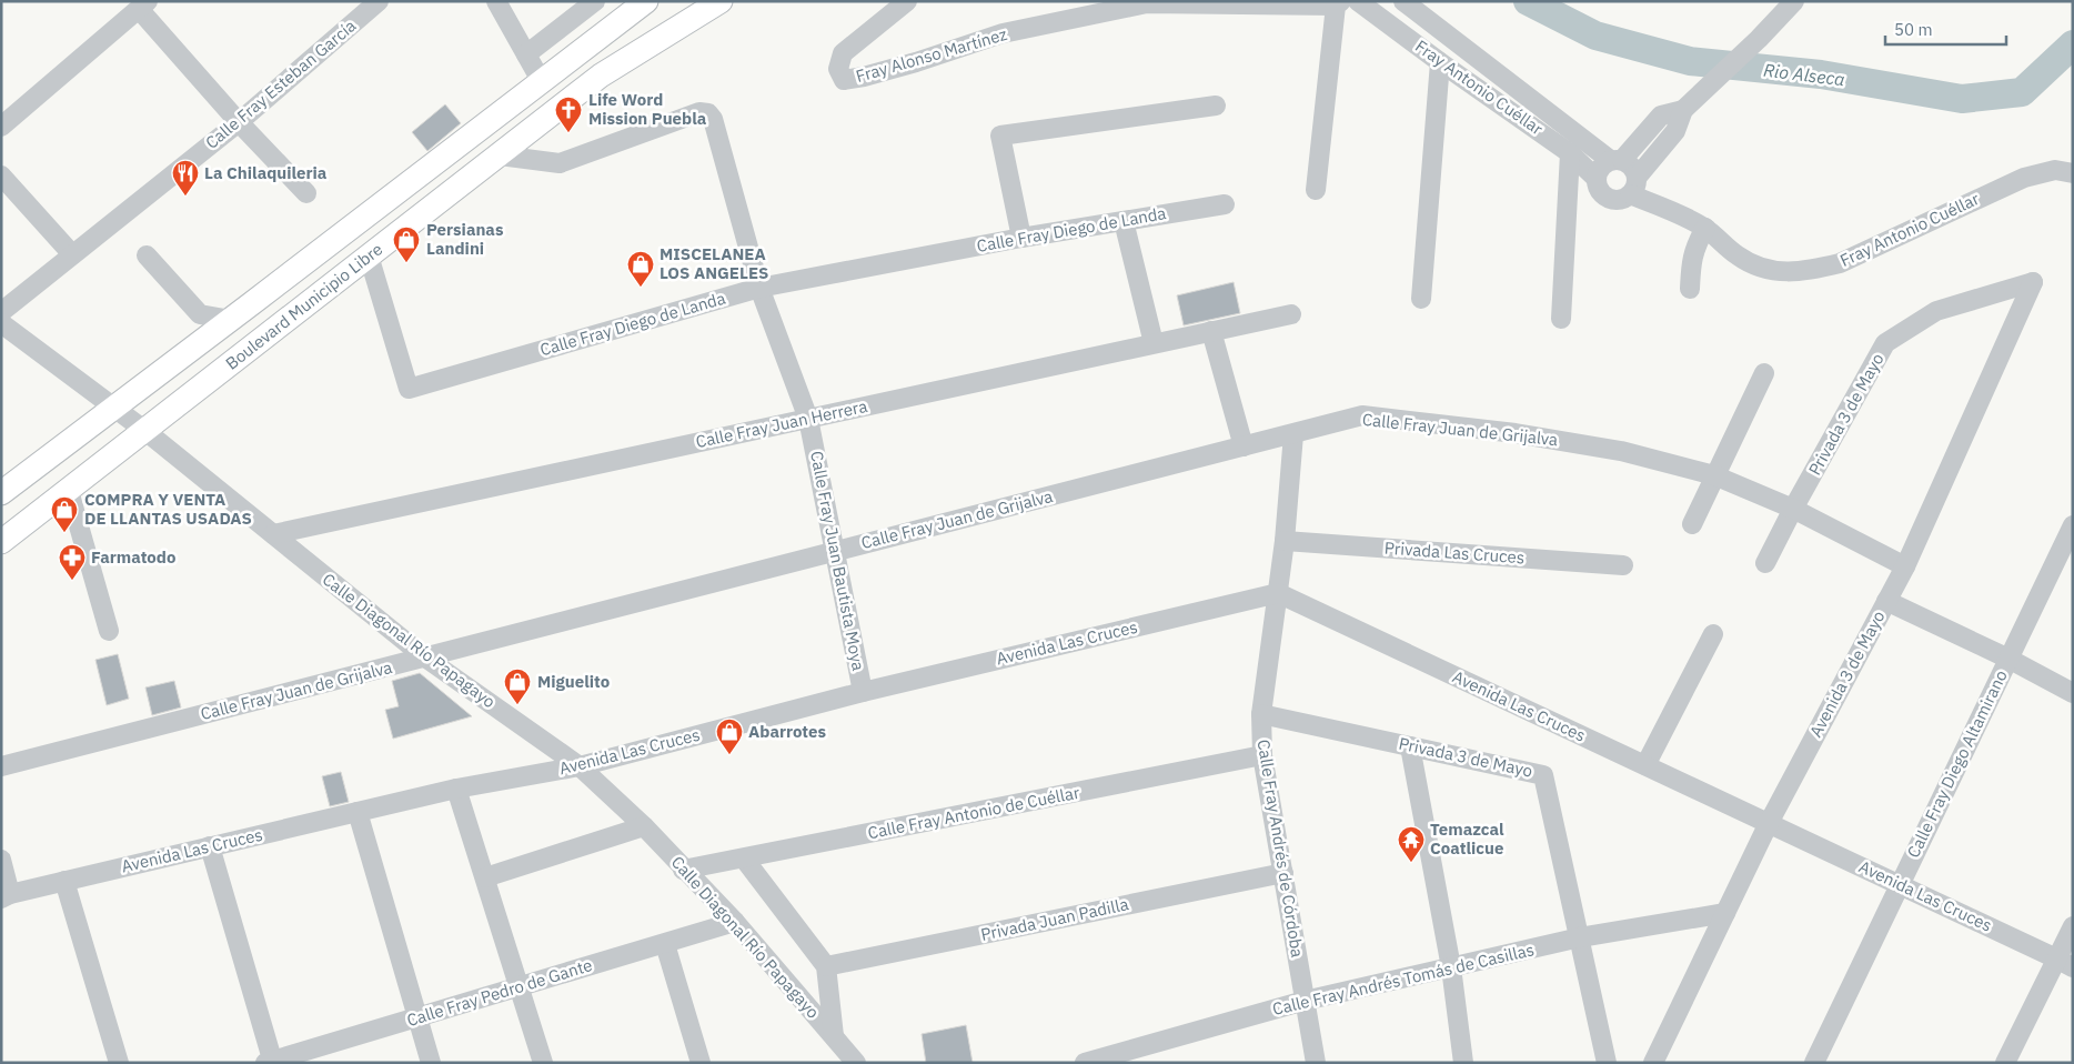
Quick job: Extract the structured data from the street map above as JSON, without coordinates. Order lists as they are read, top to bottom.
{
  "streets": {
    "main road": ["Boulevard Municipio Libre"],
    "street": [
      "Fray Alonso Martínez",
      "Calle Fray Esteban García",
      "Fray Antonio Cuéllar",
      "Calle Fray Diego de Landa",
      "Privada 3 de Mayo",
      "Calle Fray Juan Herrera",
      "Calle Fray Juan de Grijalva",
      "Privada Las Cruces",
      "Calle Fray Juan Bautista Moya",
      "Calle Diagonal Río Papagayo",
      "Avenida Las Cruces",
      "Avenida 3 de Mayo",
      "Calle Fray Diego Altamirano",
      "Calle Fray Antonio de Cuéllar",
      "Calle Fray Andrés de Córdoba",
      "Privada Juan Padilla",
      "Calle Fray Andrés Tomás de Casillas",
      "Calle Fray Pedro de Gante"
    ]
  },
  "crossings": [
    ["Calle Fray Diego de Landa", "Boulevard Municipio Libre"],
    ["Calle Fray Diego de Landa", "Calle Fray Juan Bautista Moya"],
    ["Boulevard Municipio Libre", "Calle Fray Juan Bautista Moya"],
    ["Boulevard Municipio Libre", "Calle Diagonal Río Papagayo"],
    ["Privada 3 de Mayo", "Calle Fray Juan de Grijalva"],
    ["Privada 3 de Mayo", "Avenida 3 de Mayo"],
    ["Privada 3 de Mayo", "Calle Fray Andrés de Córdoba"],
    ["Privada 3 de Mayo", "Calle Fray Andrés Tomás de Casillas"],
    ["Calle Fray Juan Herrera", "Calle Fray Juan Bautista Moya"],
    ["Calle Fray Juan Herrera", "Calle Diagonal Río Papagayo"],
    ["Calle Fray Juan de Grijalva", "Calle Fray Juan Bautista Moya"],
    ["Calle Fray Juan de Grijalva", "Calle Diagonal Río Papagayo"],
    ["Calle Fray Juan de Grijalva", "Avenida 3 de Mayo"],
    ["Calle Fray Juan de Grijalva", "Calle Fray Andrés de Córdoba"],
    ["Privada Las Cruces", "Calle Fray Andrés de Córdoba"],
    ["Calle Fray Juan Bautista Moya", "Avenida Las Cruces"],
    ["Calle Diagonal Río Papagayo", "Avenida Las Cruces"],
    ["Calle Diagonal Río Papagayo", "Calle Fray Antonio de Cuéllar"],
    ["Calle Diagonal Río Papagayo", "Calle Fray Pedro de Gante"],
    ["Avenida Las Cruces", "Avenida 3 de Mayo"],
    ["Avenida Las Cruces", "Calle Fray Diego Altamirano"],
    ["Avenida Las Cruces", "Calle Fray Andrés de Córdoba"],
    ["Avenida 3 de Mayo", "Calle Fray Andrés Tomás de Casillas"],
    ["Calle Fray Antonio de Cuéllar", "Calle Fray Andrés de Córdoba"],
    ["Calle Fray Andrés de Córdoba", "Privada Juan Padilla"],
    ["Calle Fray Andrés de Córdoba", "Calle Fray Andrés Tomás de Casillas"]
  ],
  "water": ["Rio Alseca"],
  "places": {
    "church": ["Life Word Mission Puebla"],
    "restaurant": ["La Chilaquileria"],
    "shop": [
      "Persianas Landini",
      "MISCELANEA LOS ANGELES",
      "COMPRA Y VENTA DE LLANTAS USADAS",
      "Miguelito",
      "Abarrotes"
    ],
    "pharmacy": ["Farmatodo"],
    "temple": ["Temazcal Coatlicue"]
  },
  "scale_bar": "50 m"
}
